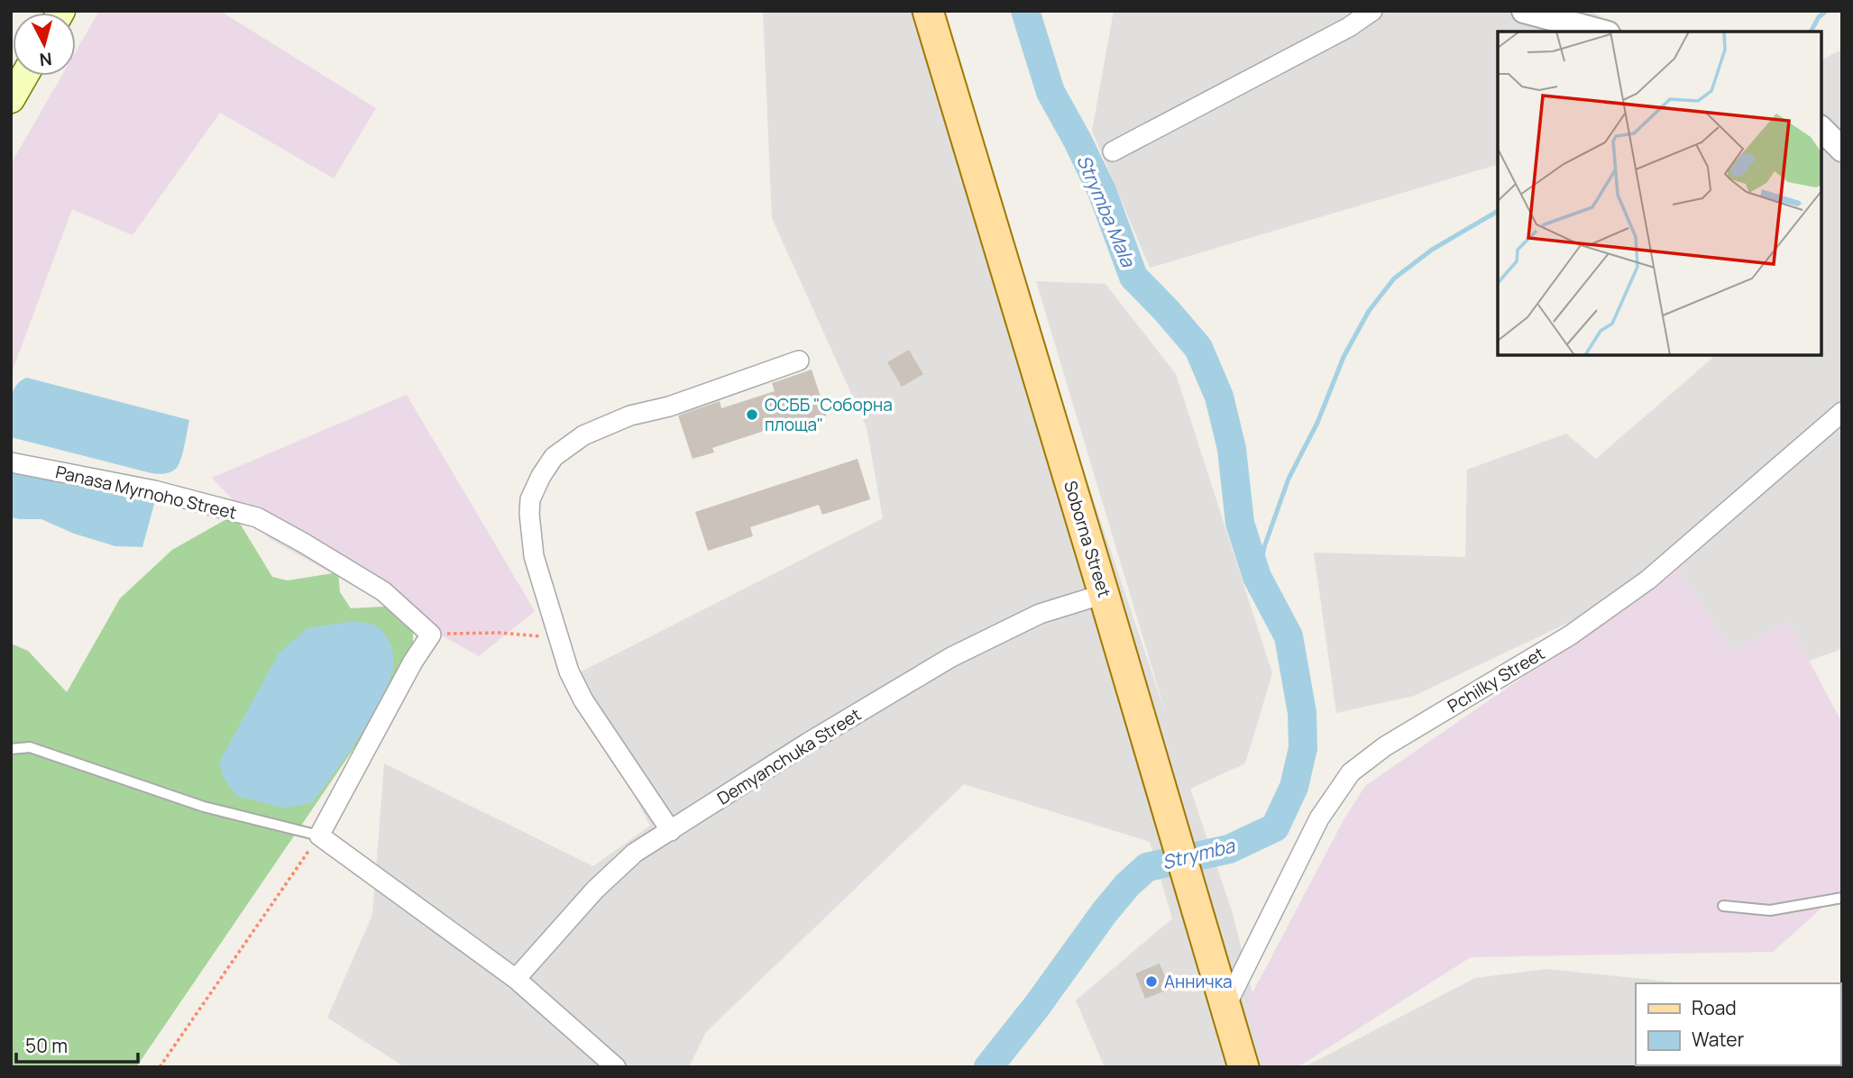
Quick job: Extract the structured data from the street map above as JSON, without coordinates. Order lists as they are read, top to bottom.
{
  "streets": {
    "main road": ["Soborna Street"],
    "street": ["Panasa Myrnoho Street", "Pchilky Street", "Demyanchuka Street"]
  },
  "crossings": [
    ["Soborna Street", "Pchilky Street"],
    ["Soborna Street", "Demyanchuka Street"]
  ],
  "water": ["Strymba Mala", "Strymba"],
  "places": ["ОСББ \"Соборна площа\"", "Анничка"],
  "legend": ["Road", "Water"],
  "scale_bar": "50 m",
  "north": "bottom"
}
